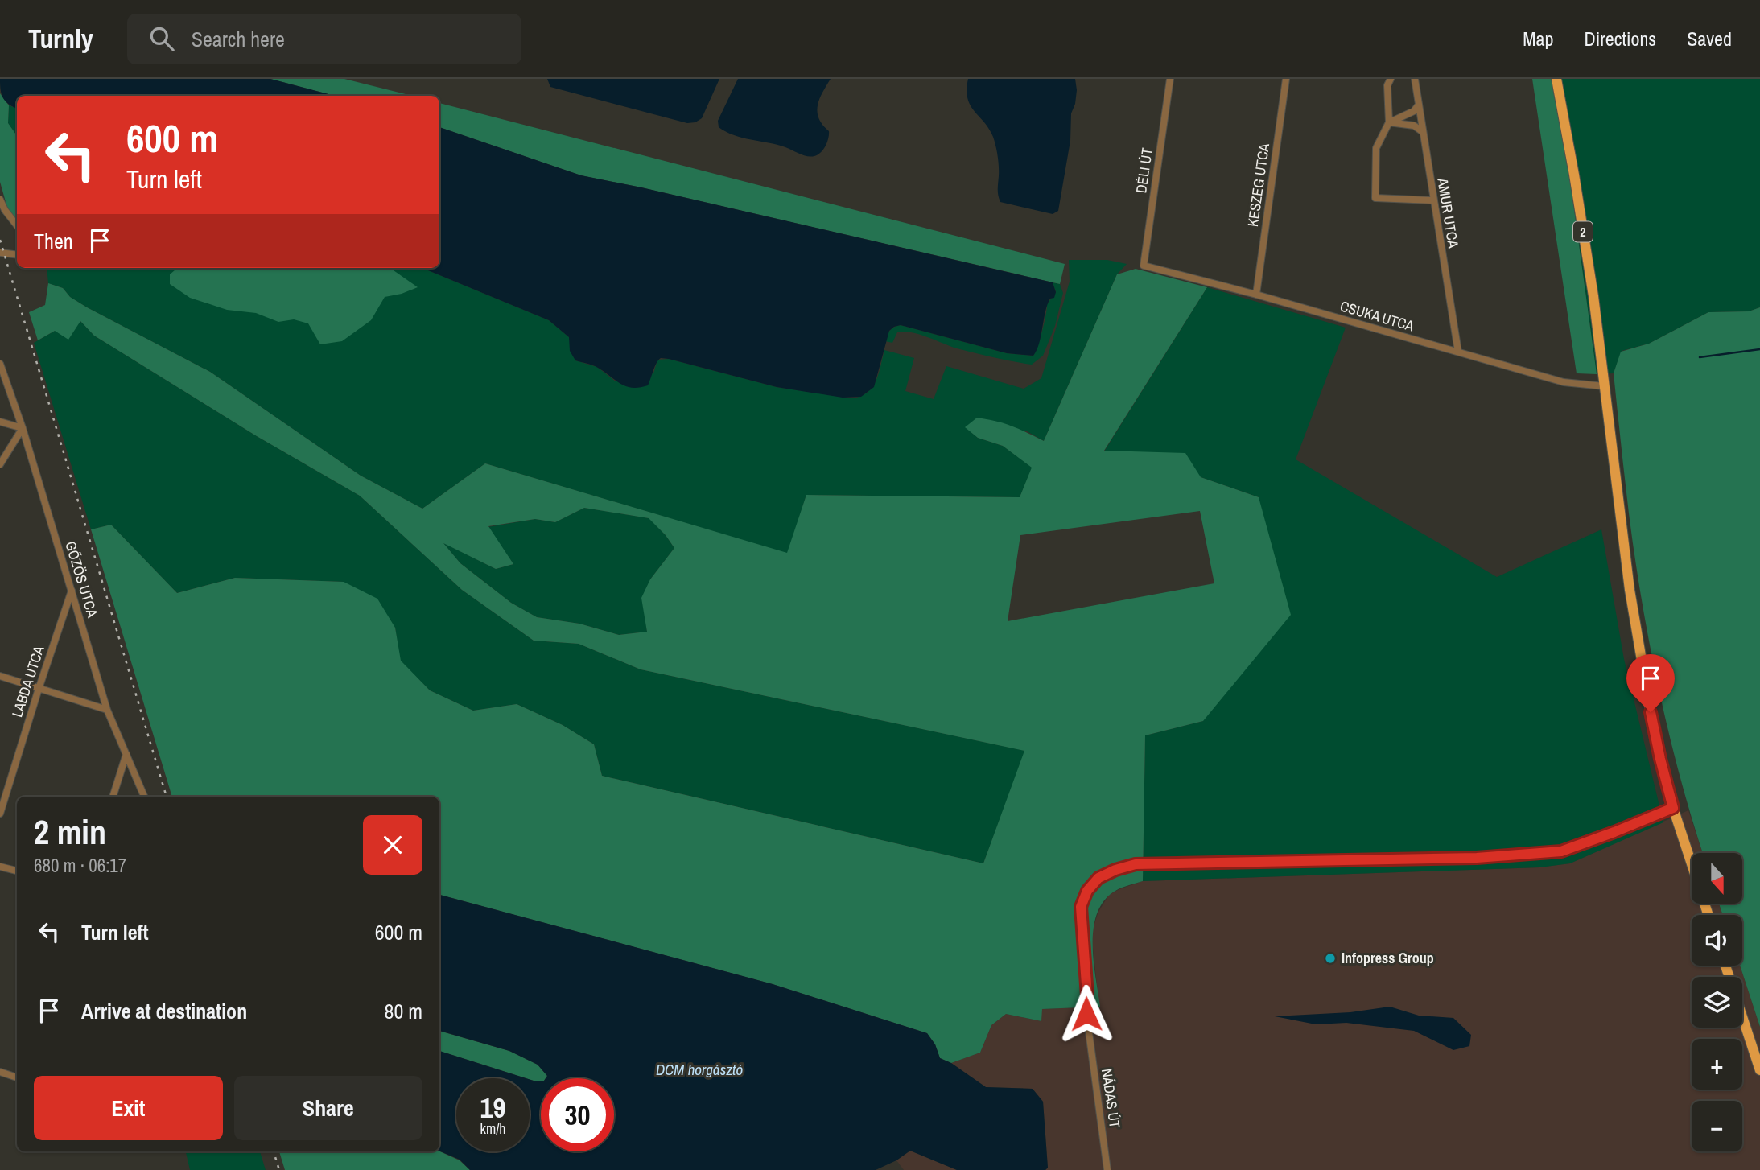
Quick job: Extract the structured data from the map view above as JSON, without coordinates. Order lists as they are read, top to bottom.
{
  "streets": {
    "main road": ["2"],
    "street": [
      "DÉLI ÚT",
      "KESZEG UTCA",
      "AMUR UTCA",
      "CSUKA UTCA",
      "GŐZÖS UTCA",
      "LABDA UTCA",
      "NÁDAS ÚT"
    ]
  },
  "crossings": [
    ["DÉLI ÚT", "CSUKA UTCA"],
    ["KESZEG UTCA", "CSUKA UTCA"],
    ["AMUR UTCA", "CSUKA UTCA"],
    ["2", "CSUKA UTCA"],
    ["2", "NÁDAS ÚT"],
    ["GŐZÖS UTCA", "LABDA UTCA"]
  ],
  "water": ["DCM horgásztó"],
  "places": ["Infopress Group"],
  "north": "bottom",
  "page": {
    "header": "Turnly",
    "search": "Search here",
    "nav": ["Map", "Directions", "Saved"],
    "turn": ["600 m", "Turn left"],
    "then": "Then",
    "heading": ["2 min", "680 m · 06:17"],
    "map_buttons": ["+", "−"],
    "list": [
      {
        "name": "Turn left",
        "value": "600 m"
      },
      {
        "name": "Arrive at destination",
        "value": "80 m"
      }
    ],
    "buttons": ["Exit", "Share"],
    "speed": "19 km/h",
    "limit": "30"
  }
}
